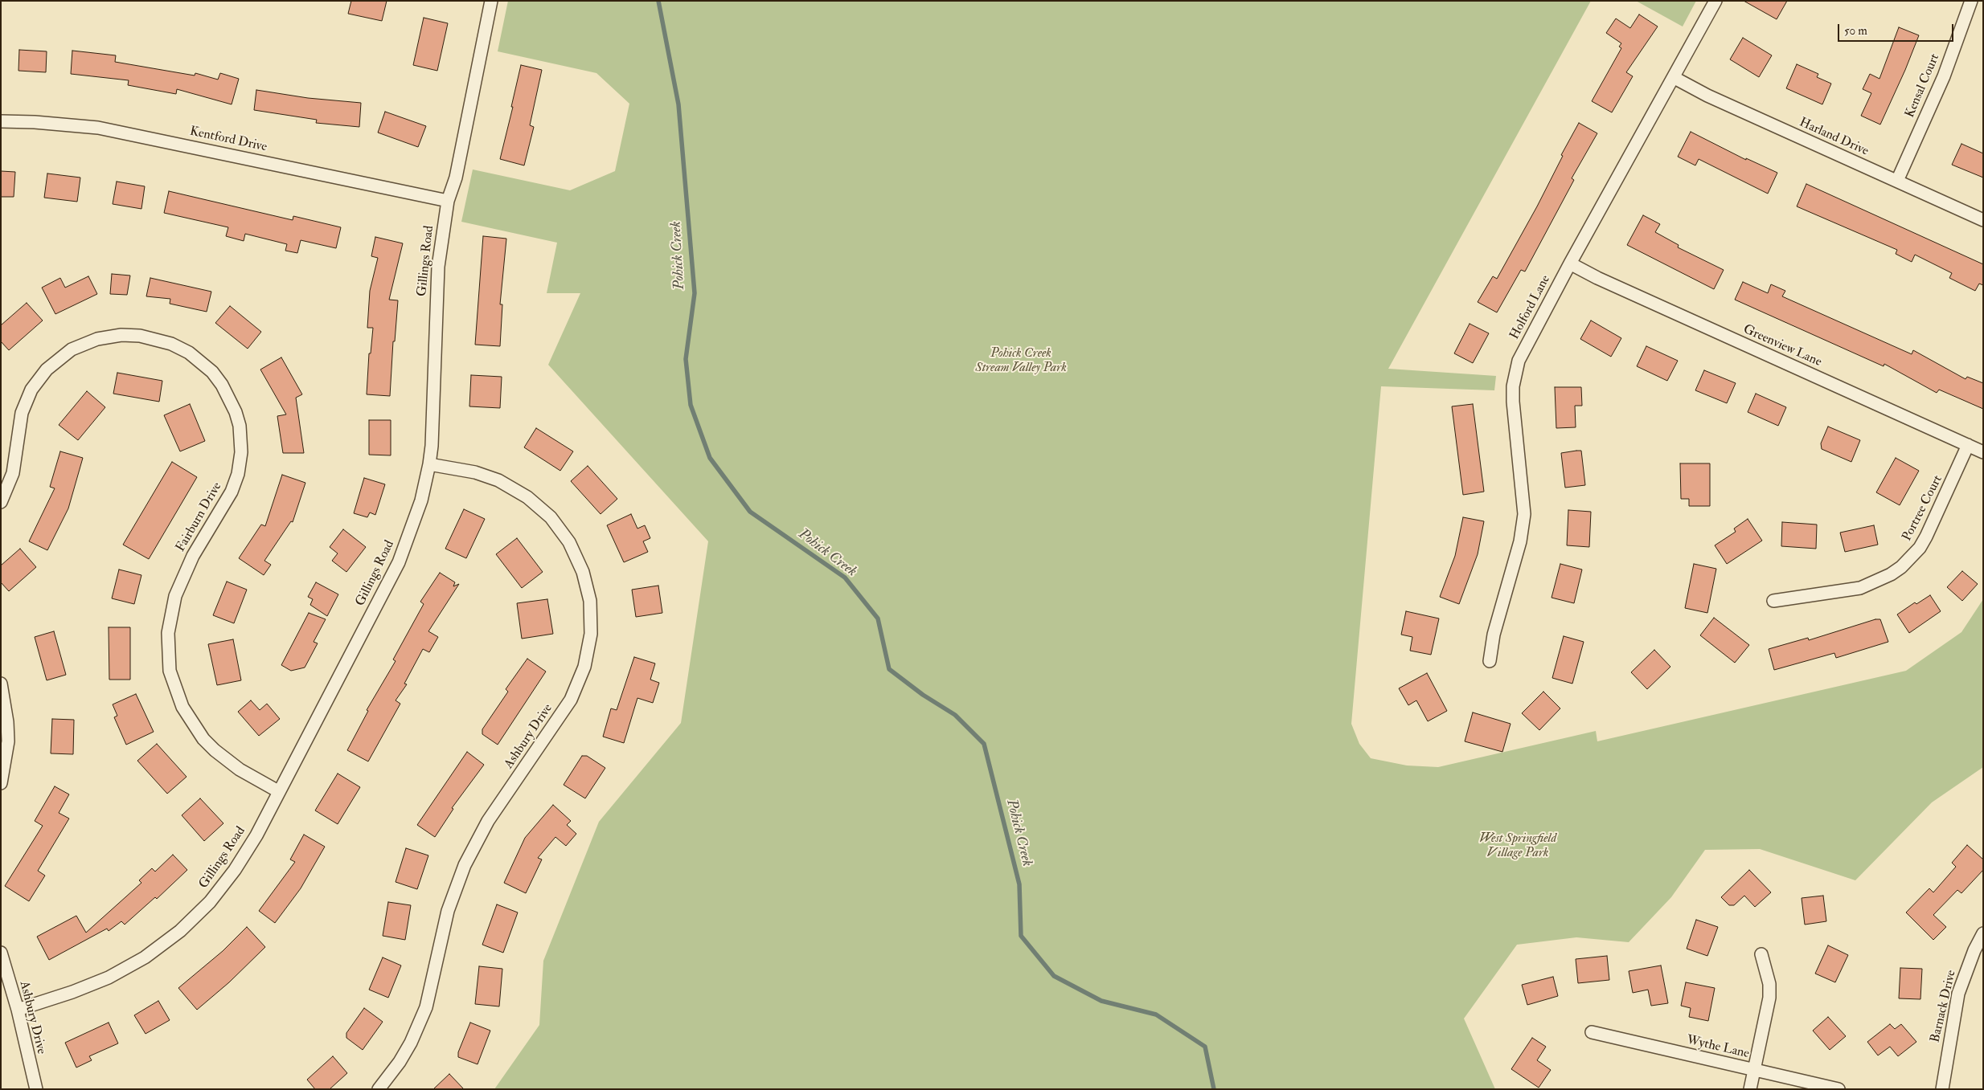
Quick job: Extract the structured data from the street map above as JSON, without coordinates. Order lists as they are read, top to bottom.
{
  "streets": {
    "street": [
      "Kensal Court",
      "Harland Drive",
      "Kentford Drive",
      "Gillings Road",
      "Holford Lane",
      "Greenview Lane",
      "Portree Court",
      "Fairburn Drive",
      "Ashbury Drive",
      "Barnack Drive",
      "Wythe Lane"
    ]
  },
  "crossings": [
    ["Kensal Court", "Harland Drive"],
    ["Harland Drive", "Holford Lane"],
    ["Kentford Drive", "Gillings Road"],
    ["Gillings Road", "Fairburn Drive"],
    ["Gillings Road", "Ashbury Drive"],
    ["Holford Lane", "Greenview Lane"],
    ["Greenview Lane", "Portree Court"]
  ],
  "water": ["Pohick Creek"],
  "parks": ["Pohick Creek Stream Valley Park", "West Springfield Village Park"],
  "scale_bar": "50 m"
}
